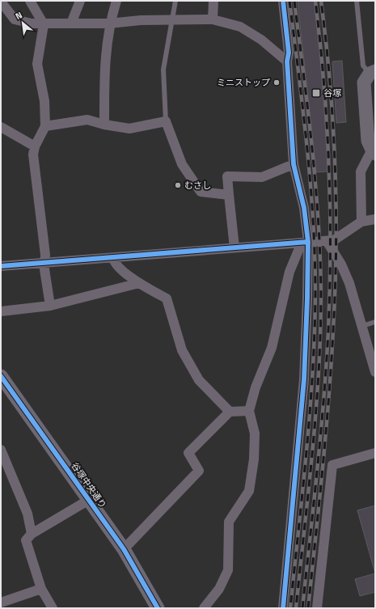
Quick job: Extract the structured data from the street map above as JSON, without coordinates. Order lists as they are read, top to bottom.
{
  "streets": {
    "street": ["谷塚中央通り"]
  },
  "places": {
    "other": ["ミニストップ", "むさし"],
    "transit": ["谷塚"]
  },
  "north": "top left"
}
